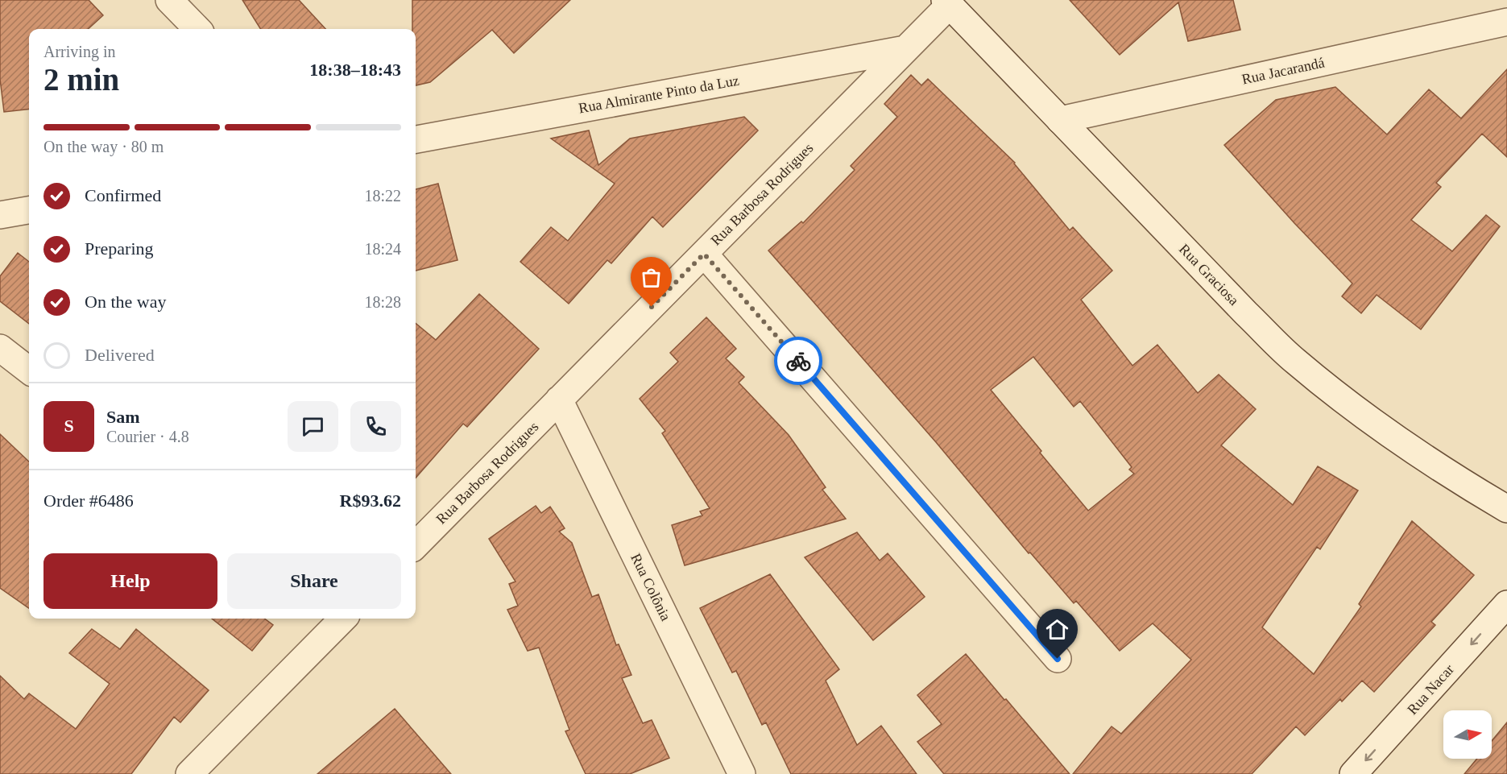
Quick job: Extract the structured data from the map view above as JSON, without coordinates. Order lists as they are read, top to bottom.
{
  "streets": {
    "street": [
      "Rua Jacarandá",
      "Rua Almirante Pinto da Luz",
      "Rua Barbosa Rodrigues",
      "Rua Graciosa",
      "Rua Colônia",
      "Rua Nacar"
    ]
  },
  "crossings": [
    ["Rua Jacarandá", "Rua Graciosa"],
    ["Rua Almirante Pinto da Luz", "Rua Barbosa Rodrigues"],
    ["Rua Barbosa Rodrigues", "Rua Graciosa"],
    ["Rua Barbosa Rodrigues", "Rua Colônia"]
  ],
  "one_way": ["Rua Nacar"],
  "north": "right",
  "page": {
    "heading": ["2 min", "Arriving in", "18:38–18:43"],
    "panel": [
      "Sam",
      "Courier · 4.8",
      "Order #6486",
      "R$93.62"
    ],
    "bar": "On the way · 80 m",
    "list": [
      ["Confirmed", "18:22"],
      ["Preparing", "18:24"],
      ["On the way", "18:28"],
      "Delivered"
    ],
    "round": "S",
    "buttons": ["Help", "Share"]
  }
}
